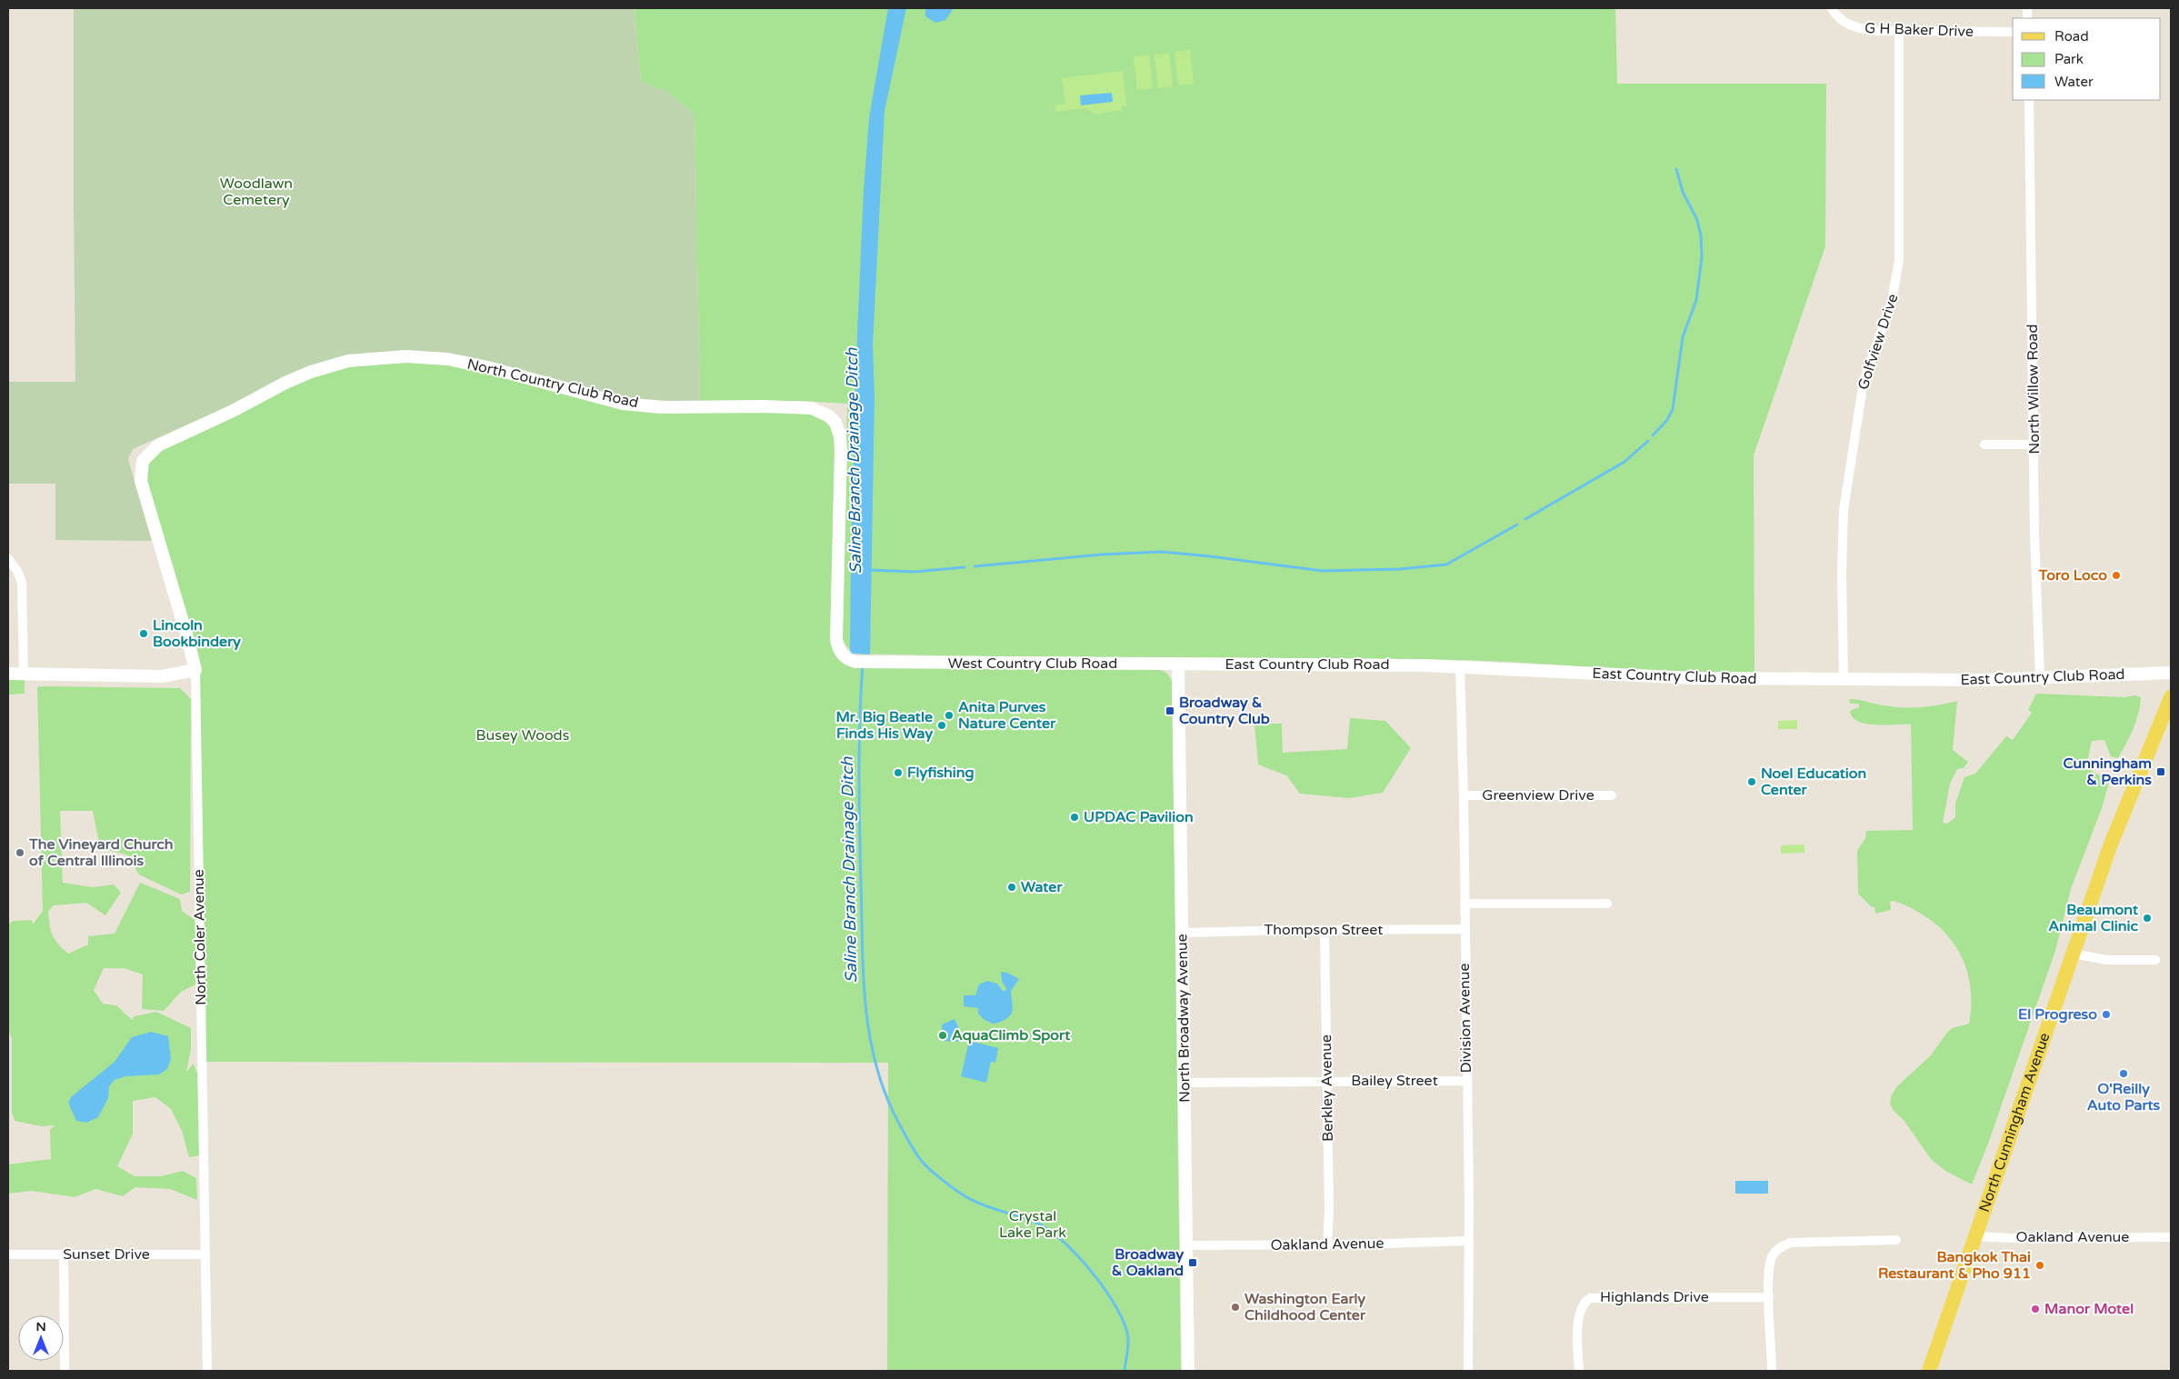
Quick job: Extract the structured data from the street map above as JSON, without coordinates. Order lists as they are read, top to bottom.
{
  "streets": {
    "main road": ["North Cunningham Avenue"],
    "street": [
      "G H Baker Drive",
      "Golfview Drive",
      "North Country Club Road",
      "North Willow Road",
      "West Country Club Road",
      "East Country Club Road",
      "Greenview Drive",
      "Thompson Street",
      "North Coler Avenue",
      "North Broadway Avenue",
      "Division Avenue",
      "Bailey Street",
      "Berkley Avenue",
      "Oakland Avenue",
      "Sunset Drive",
      "Highlands Drive"
    ]
  },
  "crossings": [
    ["G H Baker Drive", "Golfview Drive"],
    ["Golfview Drive", "East Country Club Road"],
    ["North Country Club Road", "West Country Club Road"],
    ["North Country Club Road", "North Coler Avenue"],
    ["North Willow Road", "East Country Club Road"],
    ["West Country Club Road", "East Country Club Road"],
    ["West Country Club Road", "North Broadway Avenue"],
    ["East Country Club Road", "North Broadway Avenue"],
    ["East Country Club Road", "Division Avenue"],
    ["Greenview Drive", "Division Avenue"],
    ["Thompson Street", "North Broadway Avenue"],
    ["Thompson Street", "Division Avenue"],
    ["Thompson Street", "Berkley Avenue"],
    ["North Coler Avenue", "Sunset Drive"],
    ["North Broadway Avenue", "Bailey Street"],
    ["North Broadway Avenue", "Oakland Avenue"],
    ["Division Avenue", "Bailey Street"],
    ["Division Avenue", "Oakland Avenue"],
    ["Bailey Street", "Berkley Avenue"],
    ["Berkley Avenue", "Oakland Avenue"],
    ["North Cunningham Avenue", "Oakland Avenue"]
  ],
  "water": ["Saline Branch Drainage Ditch"],
  "parks": ["Woodlawn Cemetery", "Busey Woods", "Crystal Lake Park"],
  "places": {
    "other": [
      "Toro Loco",
      "Lincoln Bookbindery",
      "Anita Purves Nature Center",
      "Mr. Big Beatle Finds His Way",
      "Flyfishing",
      "Noel Education Center",
      "UPDAC Pavilion",
      "The Vineyard Church of Central Illinois",
      "Water",
      "Beaumont Animal Clinic",
      "El Progreso",
      "AquaClimb Sport",
      "O'Reilly Auto Parts",
      "Bangkok Thai Restaurant & Pho 911",
      "Washington Early Childhood Center",
      "Manor Motel"
    ],
    "transit": ["Broadway & Country Club", "Cunningham & Perkins", "Broadway & Oakland"]
  },
  "legend": ["Road", "Park", "Water"],
  "north": "top"
}
